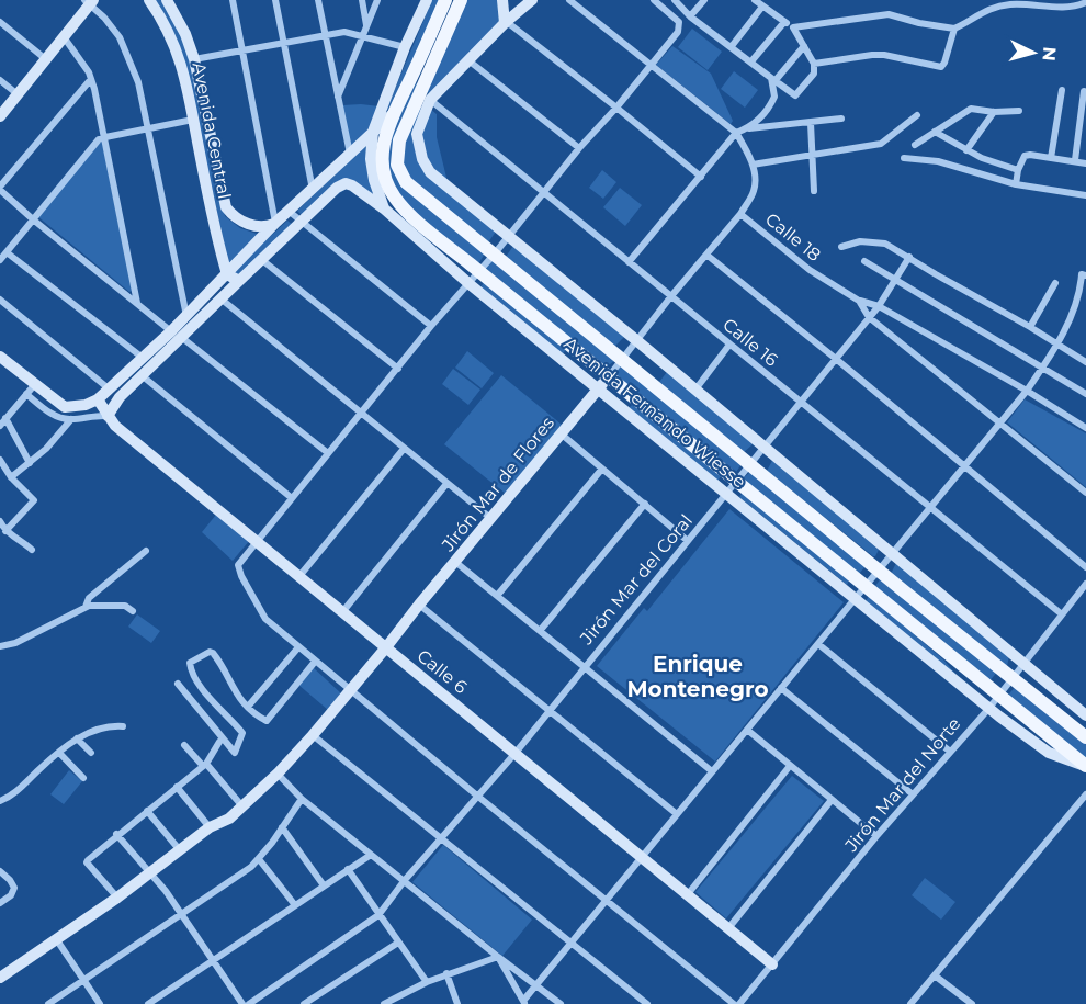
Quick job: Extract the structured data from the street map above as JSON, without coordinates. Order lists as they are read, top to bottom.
{
  "streets": {
    "main road": [
      "Avenida Central",
      "Avenida Fernando Wiesse",
      "Jirón Mar de Flores",
      "Calle 6"
    ],
    "street": [
      "Calle 18",
      "Calle 16",
      "Jirón Mar del Coral",
      "Jirón Mar del Norte"
    ]
  },
  "crossings": [
    ["Calle 18", "Jirón Mar de Flores"],
    ["Calle 18", "Jirón Mar del Coral"],
    ["Calle 16", "Avenida Fernando Wiesse"],
    ["Calle 16", "Jirón Mar de Flores"],
    ["Calle 16", "Jirón Mar del Coral"],
    ["Calle 16", "Jirón Mar del Norte"],
    ["Avenida Fernando Wiesse", "Jirón Mar de Flores"],
    ["Avenida Fernando Wiesse", "Jirón Mar del Coral"],
    ["Avenida Fernando Wiesse", "Jirón Mar del Norte"],
    ["Jirón Mar de Flores", "Calle 6"],
    ["Jirón Mar del Coral", "Calle 6"],
    ["Calle 6", "Jirón Mar del Norte"]
  ],
  "districts": ["Enrique Montenegro"],
  "north": "right"
}
